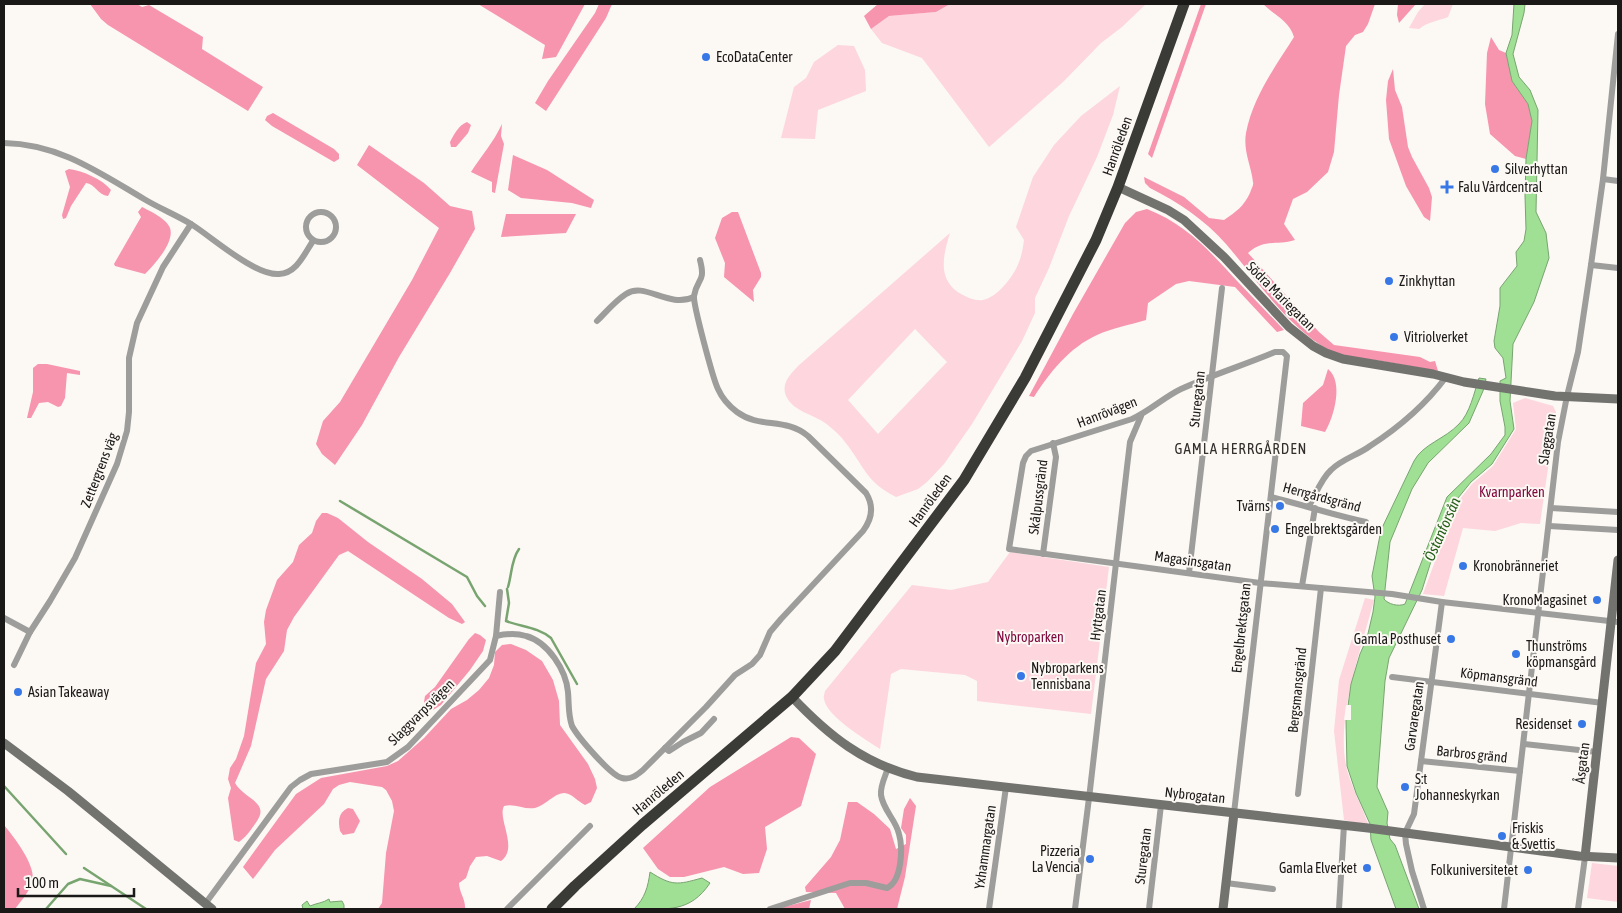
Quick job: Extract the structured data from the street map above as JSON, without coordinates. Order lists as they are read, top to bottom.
{
  "streets": {
    "highway": ["Hanröleden"],
    "street": [
      "Södra Mariegatan",
      "Sturegatan",
      "Hanrövägen",
      "Slaggatan",
      "Zettergrens väg",
      "Skålpussgränd",
      "Herrgårdsgränd",
      "Magasinsgatan",
      "Hyttgatan",
      "Engelbrektsgatan",
      "Köpmansgränd",
      "Bergsmansgränd",
      "Slaggvarpsvägen",
      "Garvaregatan",
      "Barbros gränd",
      "Åsgatan",
      "Nybrogatan",
      "Yxhammargatan"
    ]
  },
  "crossings": [
    ["Hanröleden", "Södra Mariegatan"],
    ["Hanröleden", "Nybrogatan"],
    ["Södra Mariegatan", "Slaggatan"],
    ["Sturegatan", "Hanrövägen"],
    ["Sturegatan", "Magasinsgatan"],
    ["Sturegatan", "Nybrogatan"],
    ["Hanrövägen", "Skålpussgränd"],
    ["Hanrövägen", "Magasinsgatan"],
    ["Hanrövägen", "Hyttgatan"],
    ["Hanrövägen", "Engelbrektsgatan"],
    ["Slaggatan", "Köpmansgränd"],
    ["Slaggatan", "Barbros gränd"],
    ["Slaggatan", "Nybrogatan"],
    ["Skålpussgränd", "Magasinsgatan"],
    ["Herrgårdsgränd", "Engelbrektsgatan"],
    ["Magasinsgatan", "Hyttgatan"],
    ["Magasinsgatan", "Engelbrektsgatan"],
    ["Magasinsgatan", "Bergsmansgränd"],
    ["Magasinsgatan", "Garvaregatan"],
    ["Hyttgatan", "Nybrogatan"],
    ["Engelbrektsgatan", "Nybrogatan"],
    ["Köpmansgränd", "Garvaregatan"],
    ["Köpmansgränd", "Åsgatan"],
    ["Garvaregatan", "Barbros gränd"],
    ["Garvaregatan", "Nybrogatan"],
    ["Åsgatan", "Nybrogatan"],
    ["Nybrogatan", "Yxhammargatan"]
  ],
  "districts": ["GAMLA HERRGÅRDEN"],
  "water": ["Östanforsån"],
  "parks": ["Kvarnparken", "Nybroparken"],
  "places": {
    "other": [
      "EcoDataCenter",
      "Silverhyttan",
      "Zinkhyttan",
      "Vitriolverket",
      "Tvärns",
      "Engelbrektsgården",
      "Kronobränneriet",
      "KronoMagasinet",
      "Gamla Posthuset",
      "Thunströms köpmansgård",
      "Nybroparkens Tennisbana",
      "Asian Takeaway",
      "Residenset",
      "S:t Johanneskyrkan",
      "Friskis & Svettis",
      "Pizzeria La Vencia",
      "Gamla Elverket",
      "Folkuniversitetet"
    ],
    "health": ["Falu Vårdcentral"]
  },
  "scale_bar": "100 m"
}
